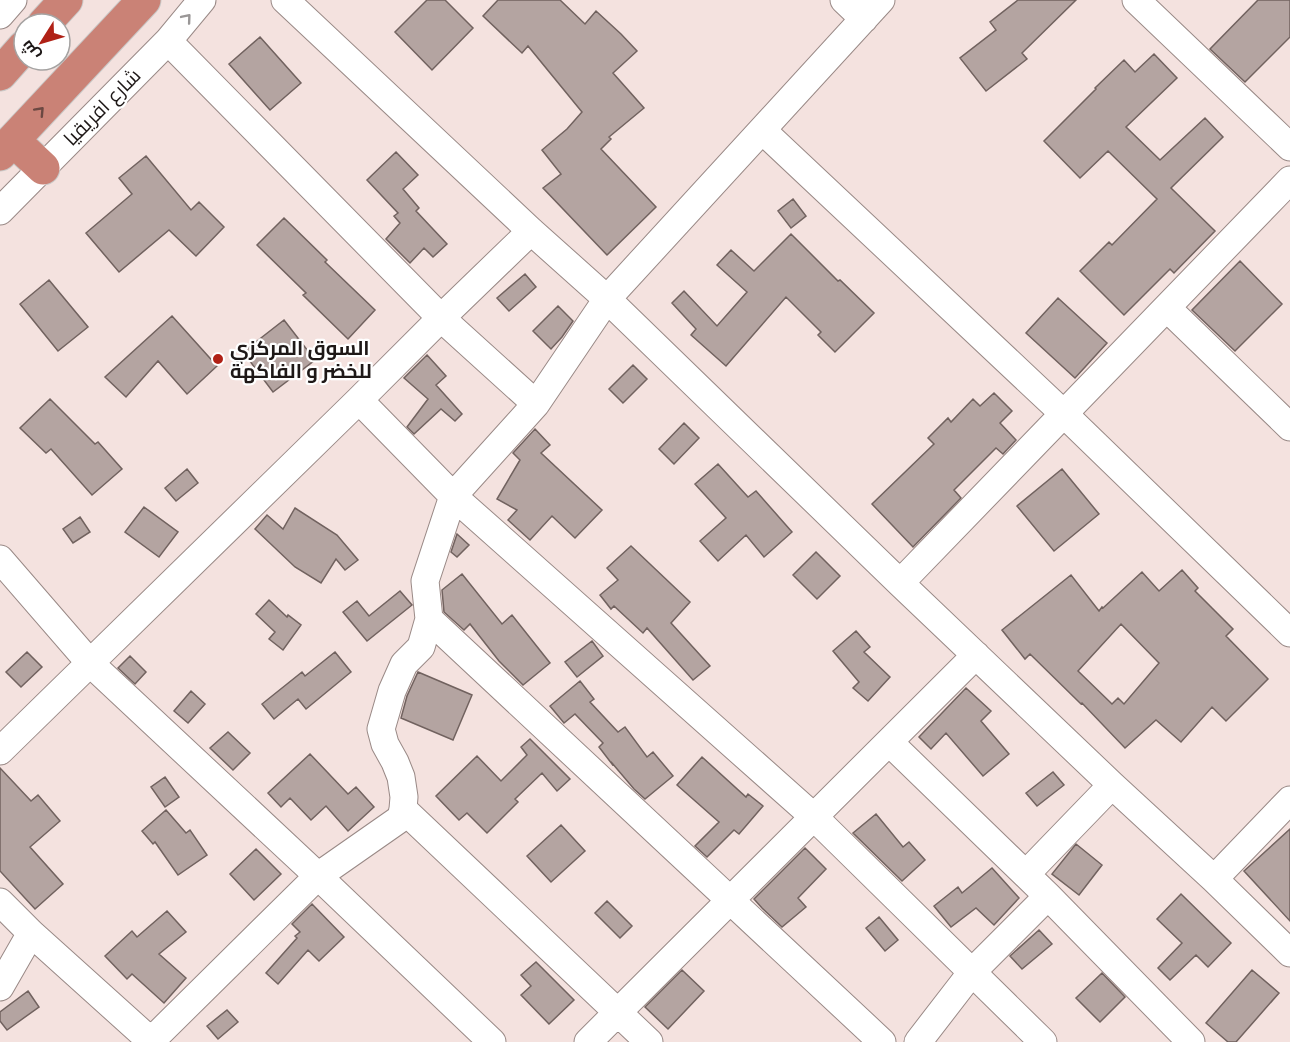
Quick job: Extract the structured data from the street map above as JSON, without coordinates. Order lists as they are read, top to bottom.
{
  "streets": {
    "highway": ["شارع افريقيا"]
  },
  "one_way": ["شارع افريقيا"],
  "places": ["السوق المركزي للخضر و الفاكهة"],
  "north": "bottom left"
}
